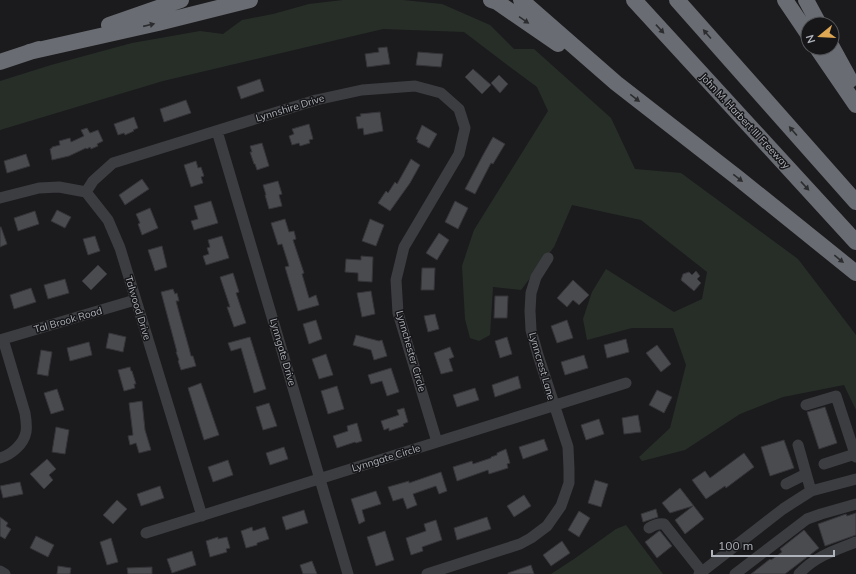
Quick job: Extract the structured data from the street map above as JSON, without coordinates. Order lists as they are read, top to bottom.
{
  "streets": {
    "highway": ["John M. Harbert III Freeway"],
    "street": [
      "Lynnshire Drive",
      "Talwood Drive",
      "Tal Brook Road",
      "Lynnchester Circle",
      "Lynngate Drive",
      "Lynncrest Lane",
      "Lynngate Circle"
    ]
  },
  "crossings": [
    ["Lynnshire Drive", "Talwood Drive"],
    ["Lynnshire Drive", "Lynnchester Circle"],
    ["Lynnshire Drive", "Lynngate Drive"],
    ["Talwood Drive", "Tal Brook Road"],
    ["Talwood Drive", "Lynngate Circle"],
    ["Lynnchester Circle", "Lynngate Circle"],
    ["Lynngate Drive", "Lynngate Circle"],
    ["Lynncrest Lane", "Lynngate Circle"]
  ],
  "scale_bar": "100 m",
  "north": "left"
}
